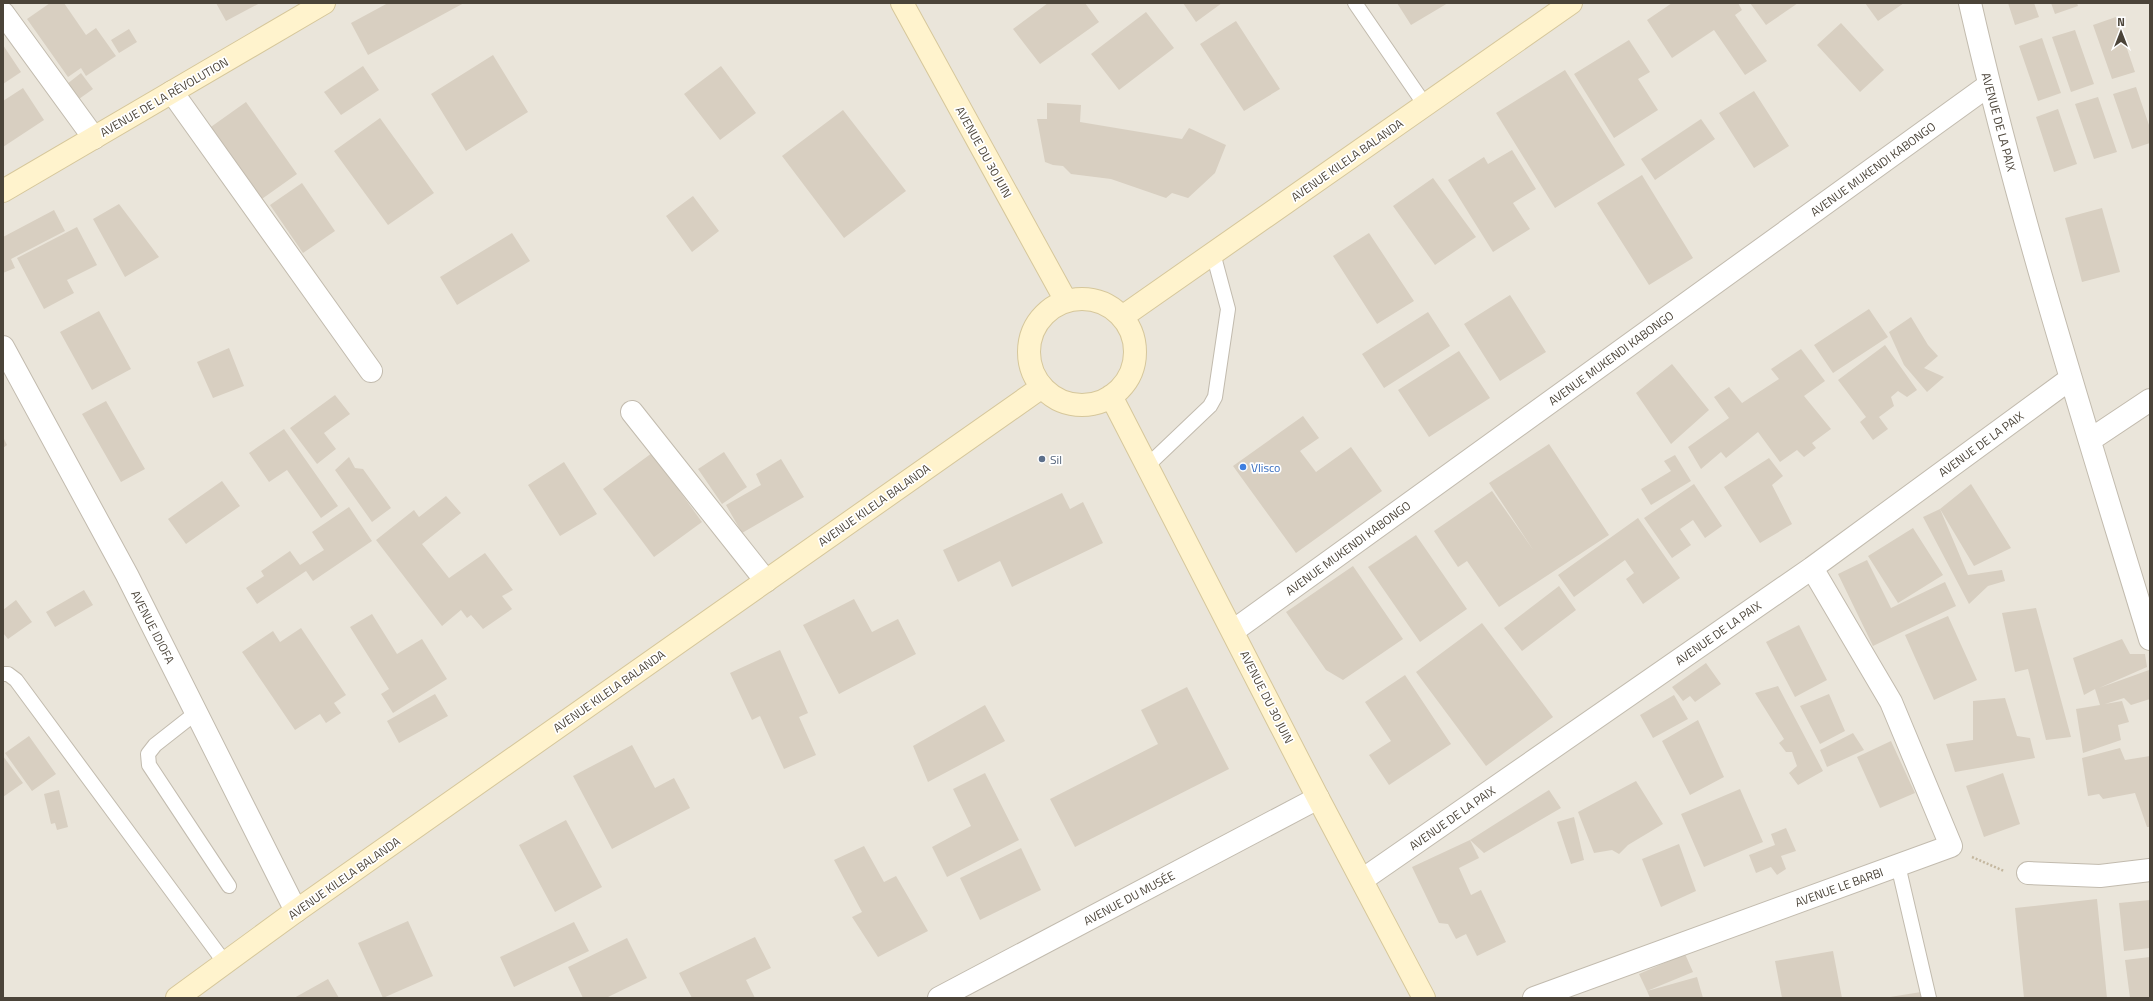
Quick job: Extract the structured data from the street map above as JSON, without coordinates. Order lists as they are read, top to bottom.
{
  "streets": {
    "main road": ["AVENUE DE LA RÉVOLUTION", "AVENUE DU 30 JUIN", "AVENUE KILELA BALANDA"],
    "street": [
      "AVENUE DE LA PAIX",
      "AVENUE MUKENDI KABONGO",
      "AVENUE IDIOFA",
      "AVENUE LE BARBI",
      "AVENUE DU MUSÉE"
    ]
  },
  "crossings": [
    ["AVENUE DE LA PAIX", "AVENUE DU 30 JUIN"],
    ["AVENUE DE LA PAIX", "AVENUE MUKENDI KABONGO"],
    ["AVENUE DU 30 JUIN", "AVENUE KILELA BALANDA"],
    ["AVENUE DU 30 JUIN", "AVENUE MUKENDI KABONGO"],
    ["AVENUE DU 30 JUIN", "AVENUE DU MUSÉE"],
    ["AVENUE KILELA BALANDA", "AVENUE IDIOFA"]
  ],
  "places": ["Sil", "Vlisco"],
  "north": "top"
}
